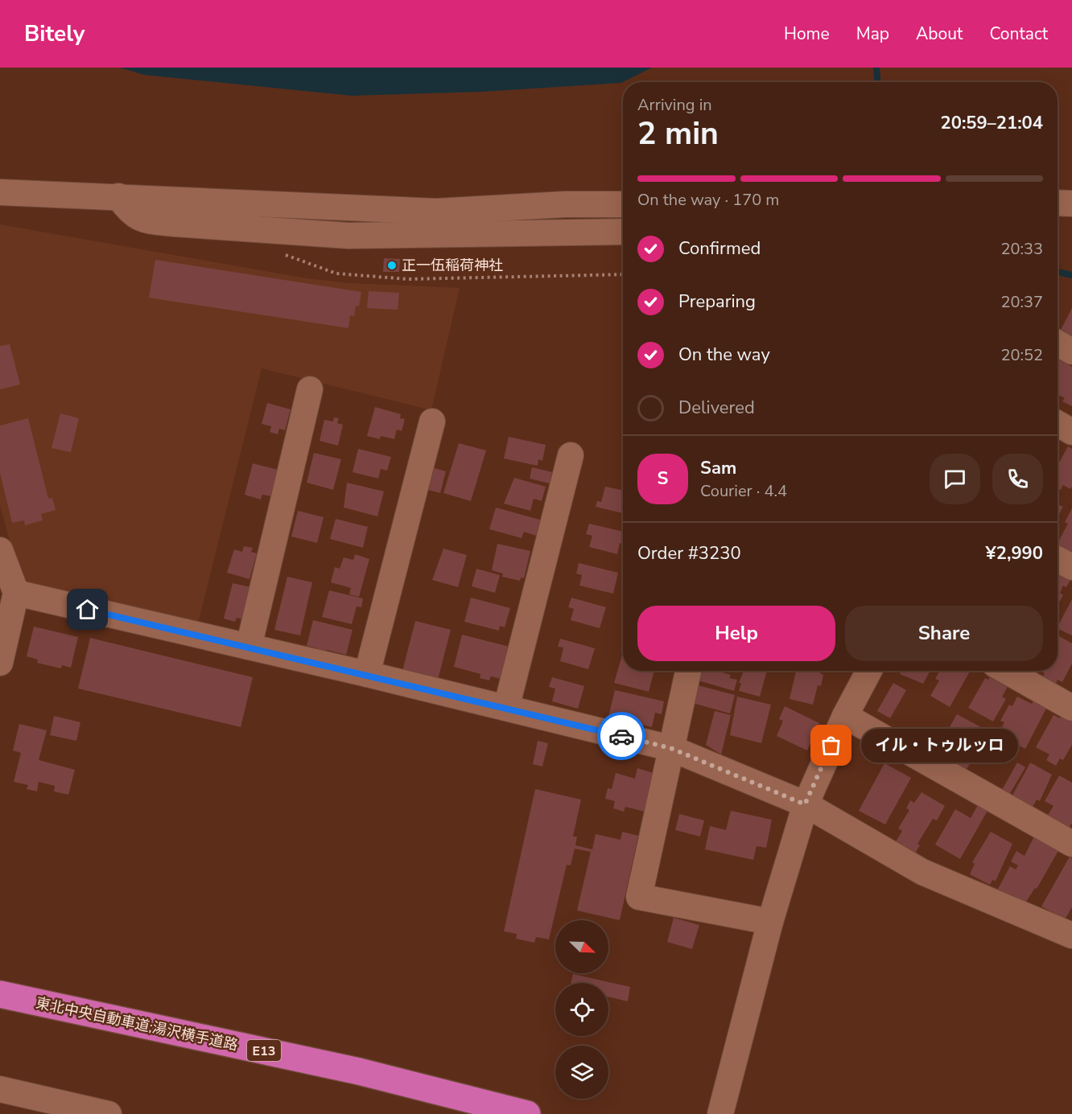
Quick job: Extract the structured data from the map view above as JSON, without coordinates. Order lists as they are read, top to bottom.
{
  "streets": {
    "highway": ["東北中央自動車道;湯沢横手道路", "E13"]
  },
  "places": ["正一伍稲荷神社", "イル・トゥルッロ"],
  "north": "bottom right",
  "page": {
    "header": "Bitely",
    "nav": [
      "Home",
      "Map",
      "About",
      "Contact"
    ],
    "heading": ["2 min", "Arriving in", "20:59–21:04"],
    "panel": [
      "Sam",
      "Courier · 4.4",
      "Order #3230",
      "¥2,990"
    ],
    "bar": "On the way · 170 m",
    "list": [
      ["Confirmed", "20:33"],
      ["Preparing", "20:37"],
      ["On the way", "20:52"],
      "Delivered"
    ],
    "round": "S",
    "buttons": ["Help", "Share"],
    "bubble": "イル・トゥルッロ"
  }
}
